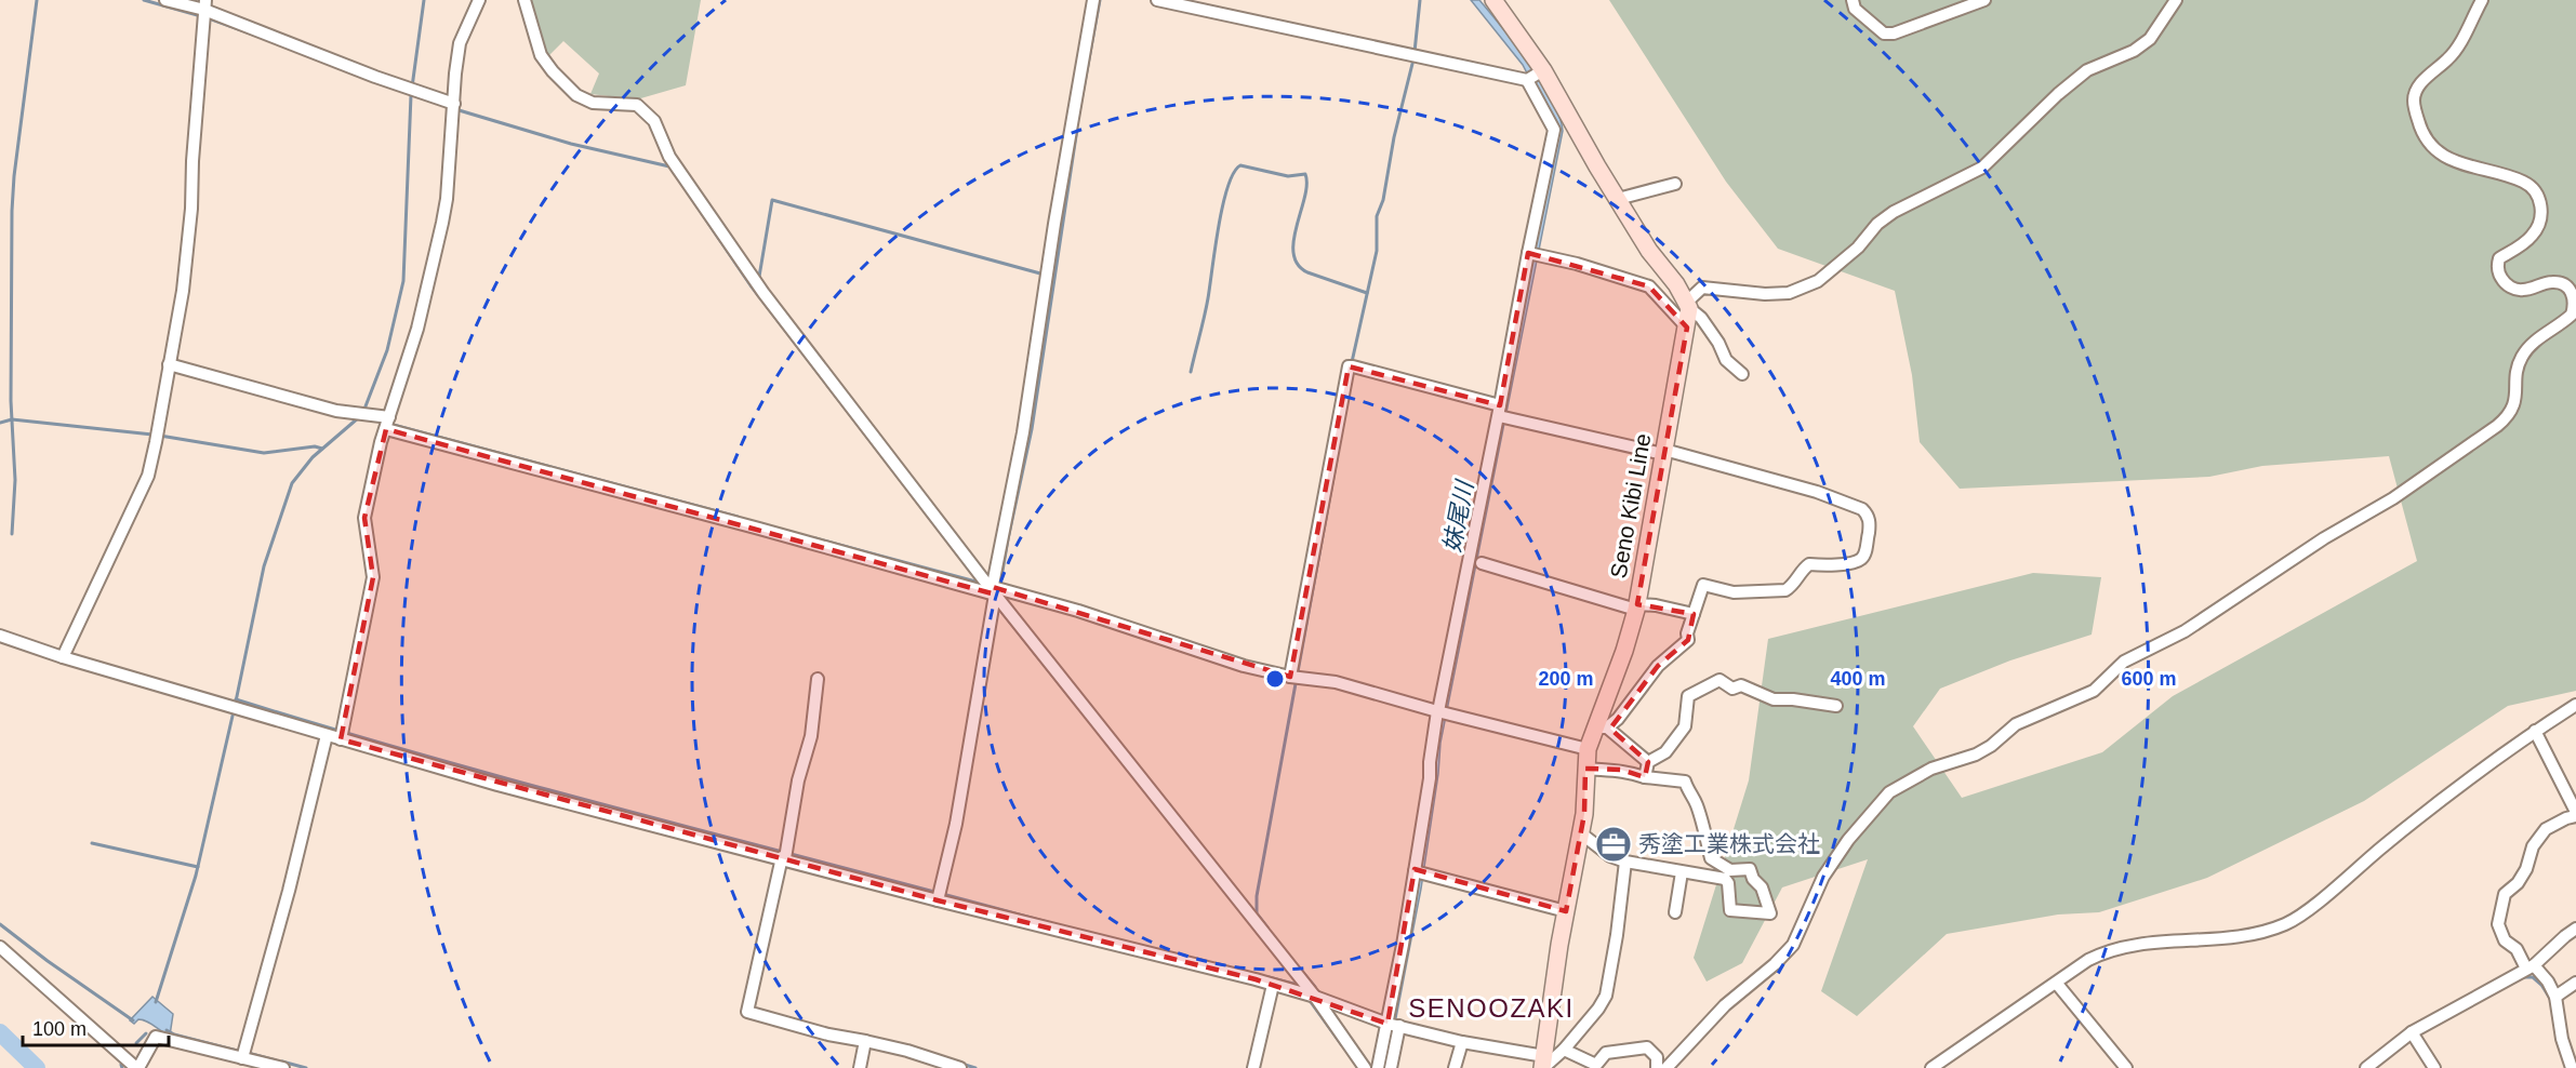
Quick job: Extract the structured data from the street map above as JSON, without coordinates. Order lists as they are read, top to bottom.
{
  "streets": {
    "main road": ["Seno Kibi Line"]
  },
  "districts": ["SENOOZAKI"],
  "water": ["妹尾川"],
  "places": {
    "office": ["秀塗工業株式会社"]
  },
  "scale_bar": "100 m",
  "rings": ["200 m", "400 m", "600 m"]
}
